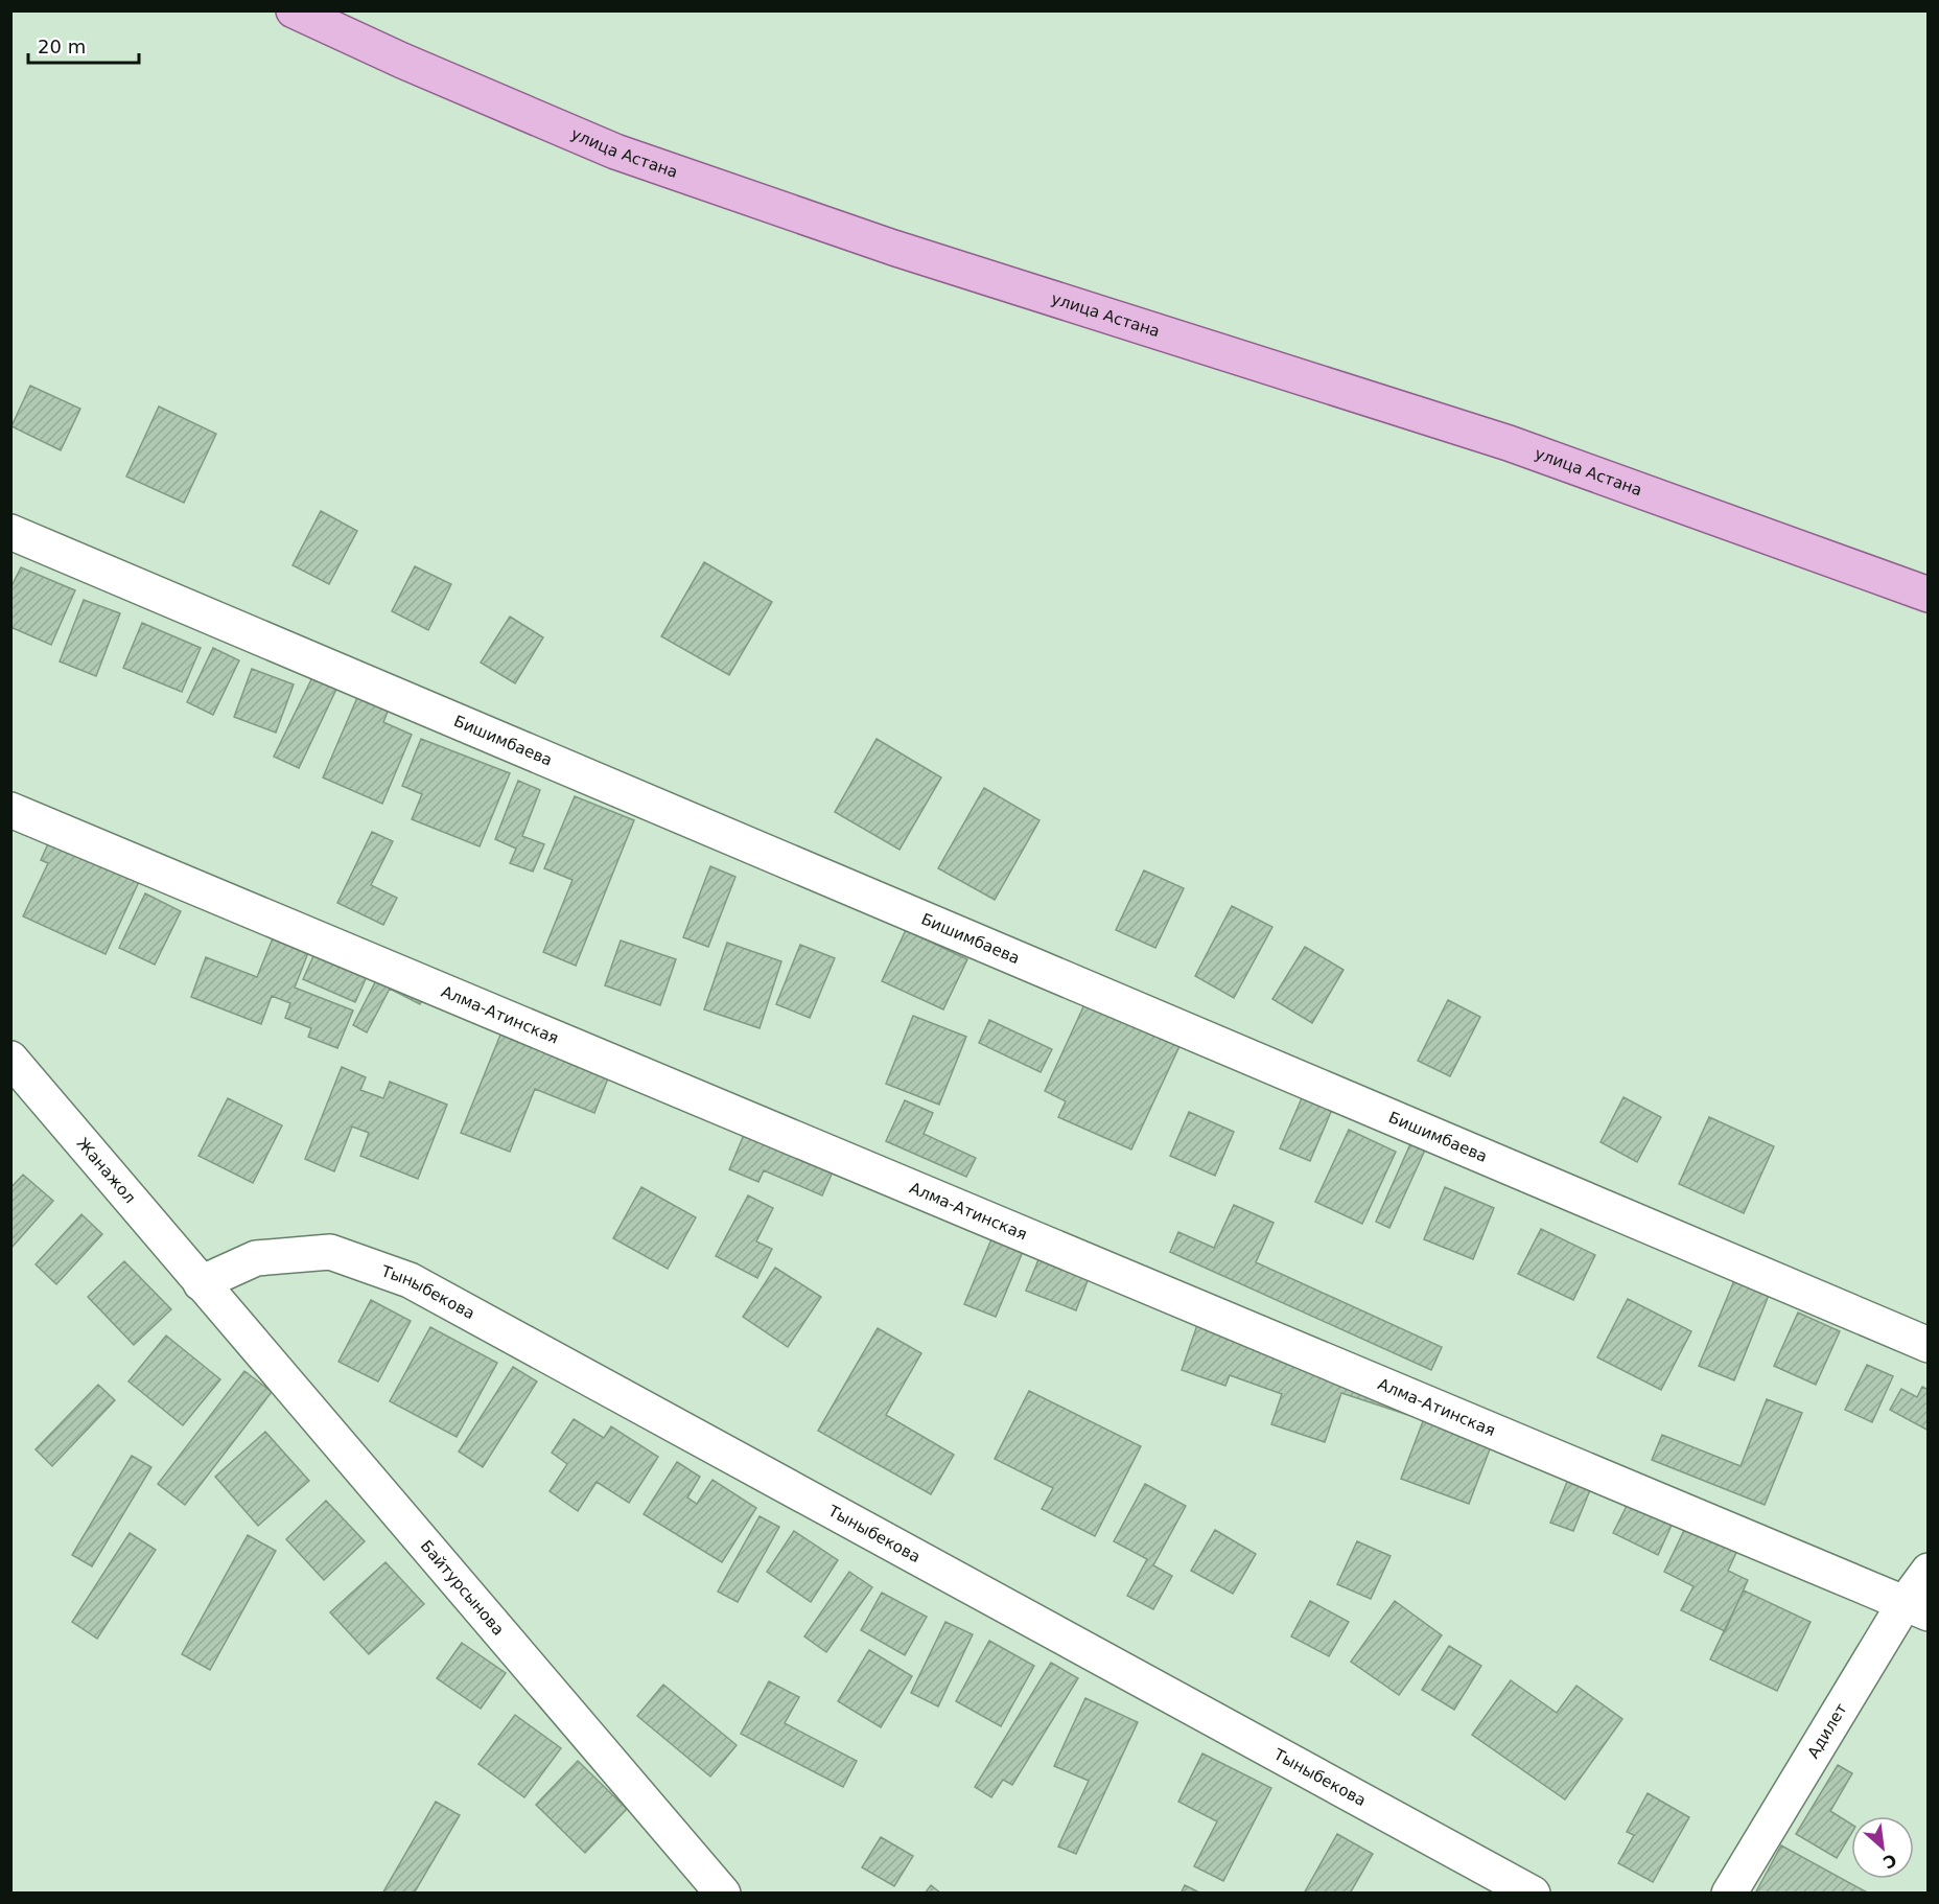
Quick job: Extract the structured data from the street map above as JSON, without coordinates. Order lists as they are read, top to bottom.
{
  "streets": {
    "main road": ["улица Астана"],
    "street": [
      "Бишимбаева",
      "Алма-Атинская",
      "Жанажол",
      "Тыныбекова",
      "Байтурсынова",
      "Адилет"
    ]
  },
  "crossings": [
    ["Алма-Атинская", "Адилет"],
    ["Жанажол", "Тыныбекова"],
    ["Жанажол", "Байтурсынова"],
    ["Тыныбекова", "Байтурсынова"]
  ],
  "scale_bar": "20 m",
  "north": "bottom right"
}
